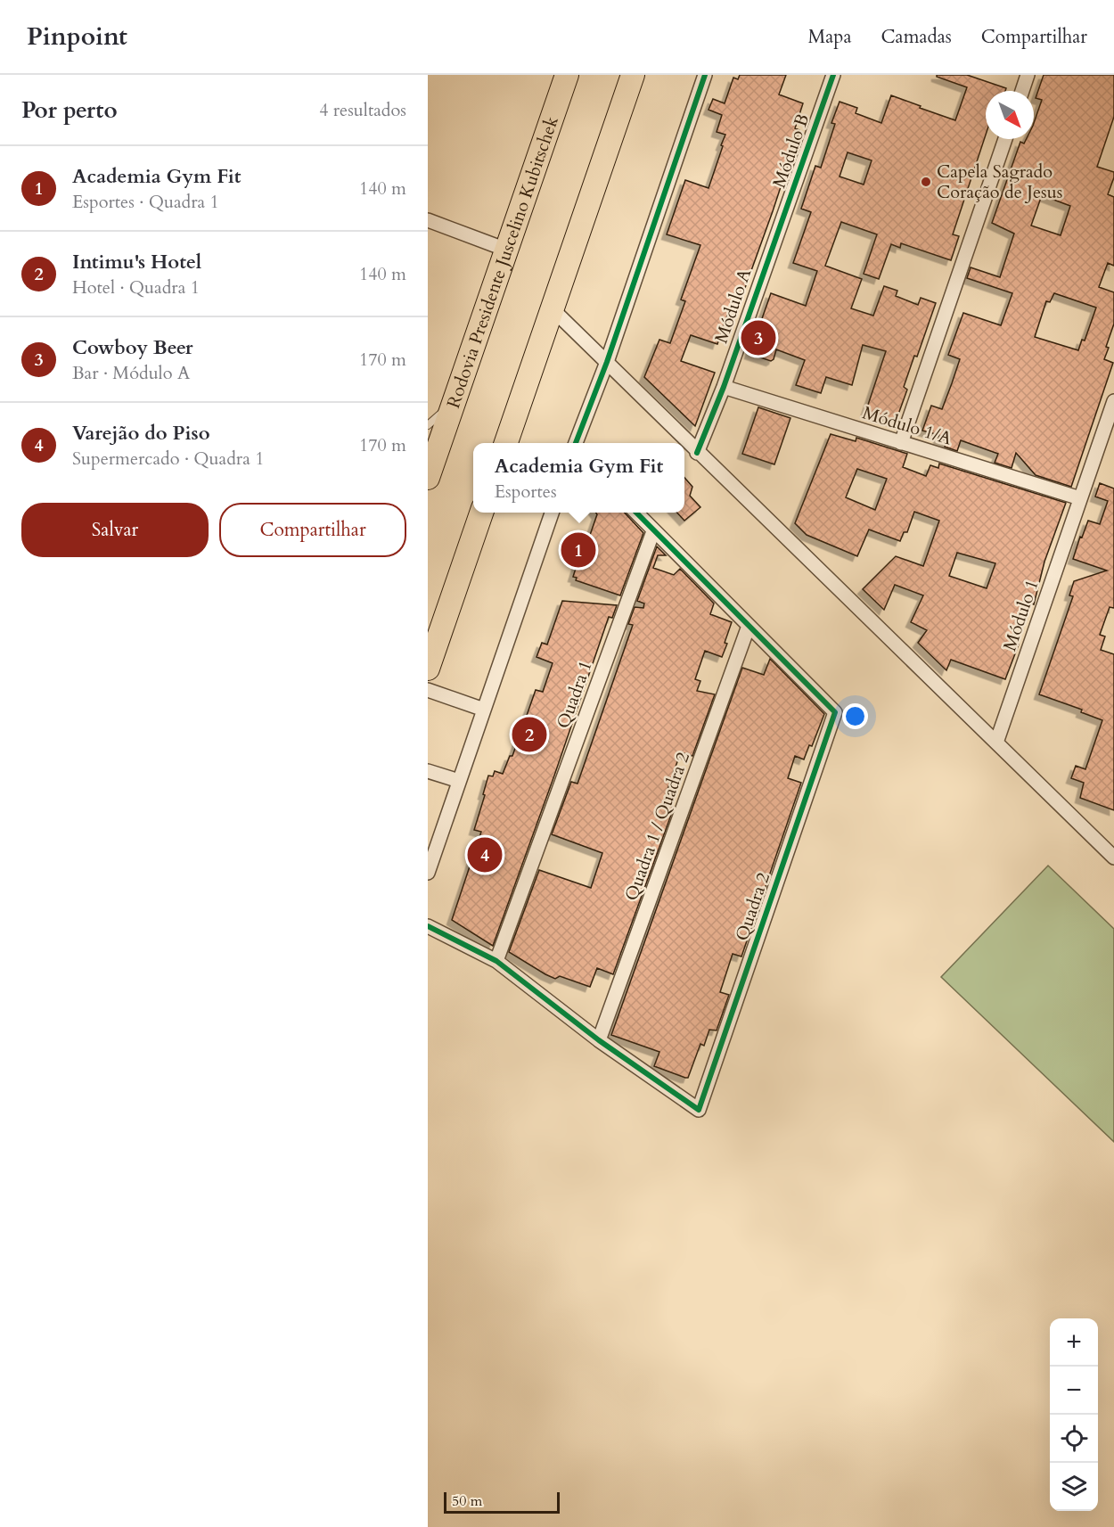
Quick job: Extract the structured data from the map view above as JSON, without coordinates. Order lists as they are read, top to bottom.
{
  "streets": {
    "highway": ["Rodovia Presidente Juscelino Kubitschek"],
    "street": [
      "Módulo B",
      "Módulo A",
      "Módulo 1/A",
      "Módulo 1",
      "Quadra 1",
      "Quadra 1 / Quadra 2",
      "Quadra 2"
    ]
  },
  "crossings": [
    ["Módulo B", "Módulo A"],
    ["Módulo A", "Módulo 1/A"],
    ["Módulo 1/A", "Módulo 1"],
    ["Quadra 1 / Quadra 2", "Quadra 2"]
  ],
  "places": ["Capela Sagrado Coração de Jesus"],
  "scale_bar": "50 m",
  "north": "bottom right",
  "page": {
    "header": "Pinpoint",
    "nav": ["Mapa", "Camadas", "Compartilhar"],
    "heading": ["Por perto", "4 resultados"],
    "list": [
      {
        "mark": "1",
        "name": "Academia Gym Fit",
        "note": "Esportes · Quadra 1",
        "value": "140 m"
      },
      {
        "mark": "2",
        "name": "Intimu's Hotel",
        "note": "Hotel · Quadra 1",
        "value": "140 m"
      },
      {
        "mark": "3",
        "name": "Cowboy Beer",
        "note": "Bar · Módulo A",
        "value": "170 m"
      },
      {
        "mark": "4",
        "name": "Varejão do Piso",
        "note": "Supermercado · Quadra 1",
        "value": "170 m"
      }
    ],
    "pins": [
      "3",
      "1",
      "2",
      "4"
    ],
    "popup": ["Academia Gym Fit", "Esportes"],
    "buttons": ["Salvar", "Compartilhar"],
    "map_buttons": ["+", "−"],
    "scale": "50 m"
  }
}
